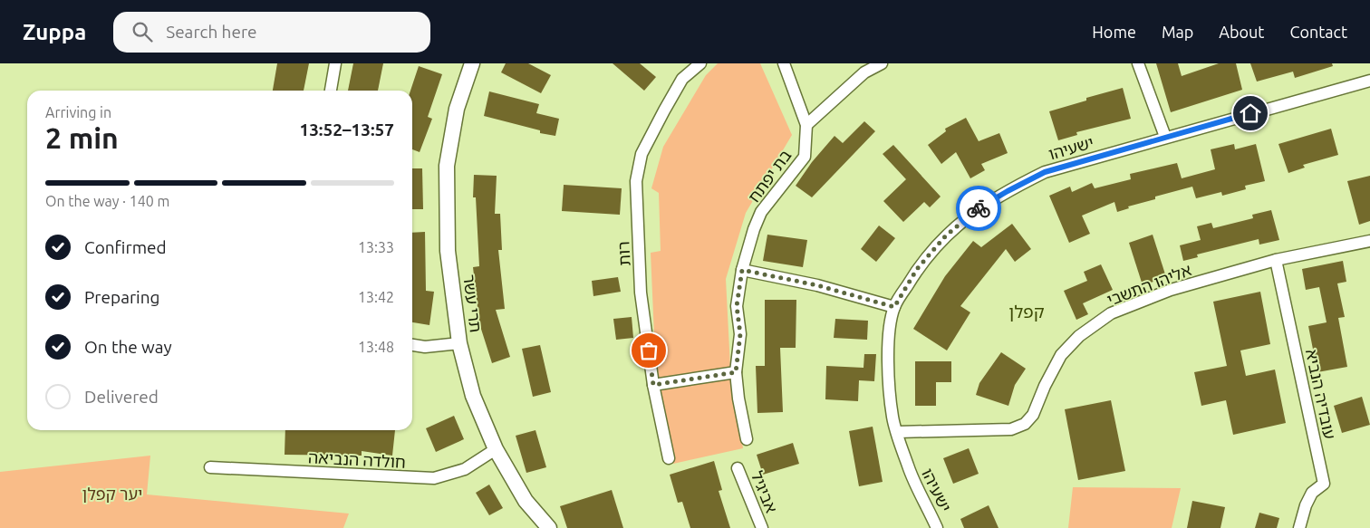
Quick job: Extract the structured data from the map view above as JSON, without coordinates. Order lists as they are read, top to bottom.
{
  "streets": {
    "street": [
      "ישעיהו",
      "בת יפתח",
      "רות",
      "אליהו התשבי",
      "תרי עשר",
      "עובדיה הנביא",
      "חולדה הנביאה",
      "אביגיל"
    ]
  },
  "crossings": [
    ["ישעיהו", "אליהו התשבי"],
    ["אליהו התשבי", "עובדיה הנביא"],
    ["תרי עשר", "חולדה הנביאה"]
  ],
  "districts": ["קפלן"],
  "parks": ["יער קפלן"],
  "page": {
    "header": "Zuppa",
    "search": "Search here",
    "nav": [
      "Home",
      "Map",
      "About",
      "Contact"
    ],
    "heading": ["2 min", "Arriving in", "13:52–13:57"],
    "bar": "On the way · 140 m",
    "list": [
      ["Confirmed", "13:33"],
      ["Preparing", "13:42"],
      ["On the way", "13:48"],
      "Delivered"
    ]
  }
}
